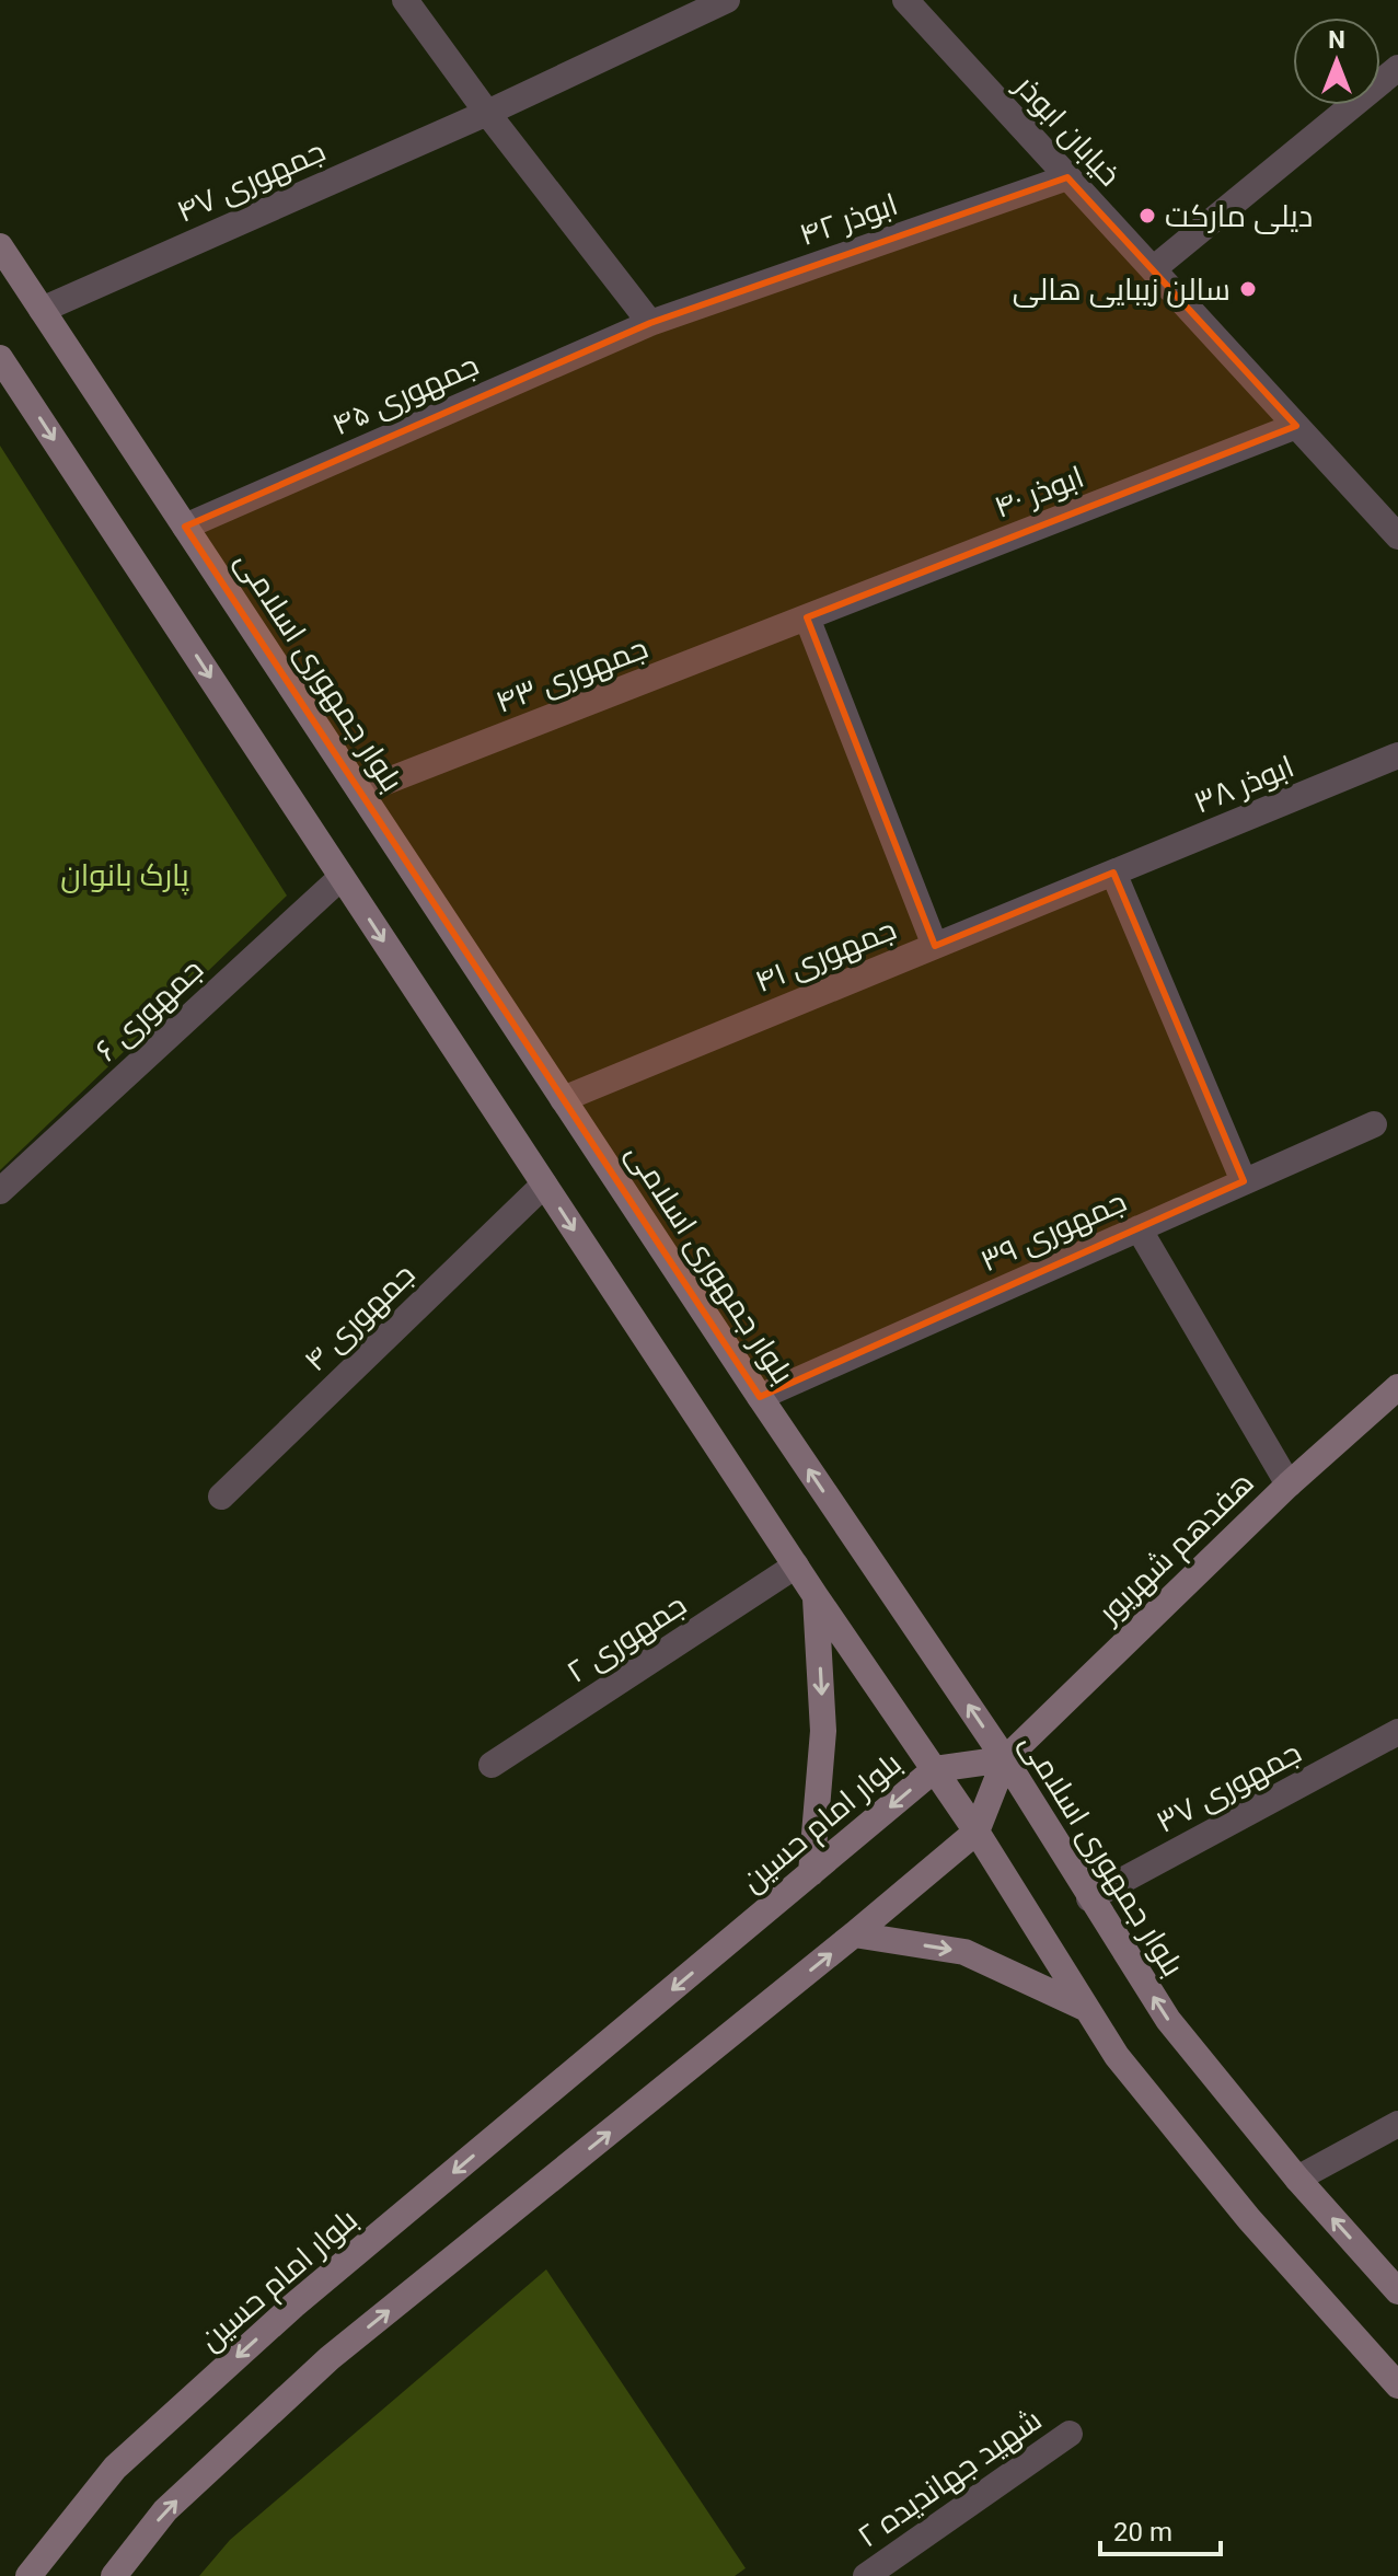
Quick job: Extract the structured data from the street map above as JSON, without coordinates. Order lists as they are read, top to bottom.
{
  "streets": {
    "street": [
      "خیابان ابوذر",
      "جمهوری ۴۷",
      "ابوذر ۴۲",
      "جمهوری ۴۵",
      "ابوذر ۴۰",
      "بلوار جمهوری اسلامی",
      "جمهوری ۴۳",
      "ابوذر ۳۸",
      "جمهوری ۴۱",
      "جمهوری ۶",
      "جمهوری ۳۹",
      "جمهوری ۴",
      "هفدهم شهریور",
      "جمهوری ۲",
      "جمهوری ۳۷",
      "بلوار امام حسین",
      "شهید جهاندیده ۲"
    ]
  },
  "crossings": [
    ["خیابان ابوذر", "ابوذر ۴۲"],
    ["خیابان ابوذر", "ابوذر ۴۰"],
    ["جمهوری ۴۷", "بلوار جمهوری اسلامی"],
    ["ابوذر ۴۲", "جمهوری ۴۵"],
    ["جمهوری ۴۵", "بلوار جمهوری اسلامی"],
    ["ابوذر ۴۰", "جمهوری ۴۳"],
    ["بلوار جمهوری اسلامی", "جمهوری ۴۳"],
    ["بلوار جمهوری اسلامی", "جمهوری ۴۱"],
    ["بلوار جمهوری اسلامی", "جمهوری ۳۹"],
    ["بلوار جمهوری اسلامی", "هفدهم شهریور"],
    ["بلوار جمهوری اسلامی", "جمهوری ۳۷"],
    ["بلوار جمهوری اسلامی", "بلوار امام حسین"],
    ["ابوذر ۳۸", "جمهوری ۴۱"],
    ["هفدهم شهریور", "بلوار امام حسین"]
  ],
  "parks": ["پارک بانوان"],
  "places": ["دیلی مارکت", "سالن زیبایی هالی"],
  "scale_bar": "20 m",
  "north": "top"
}
